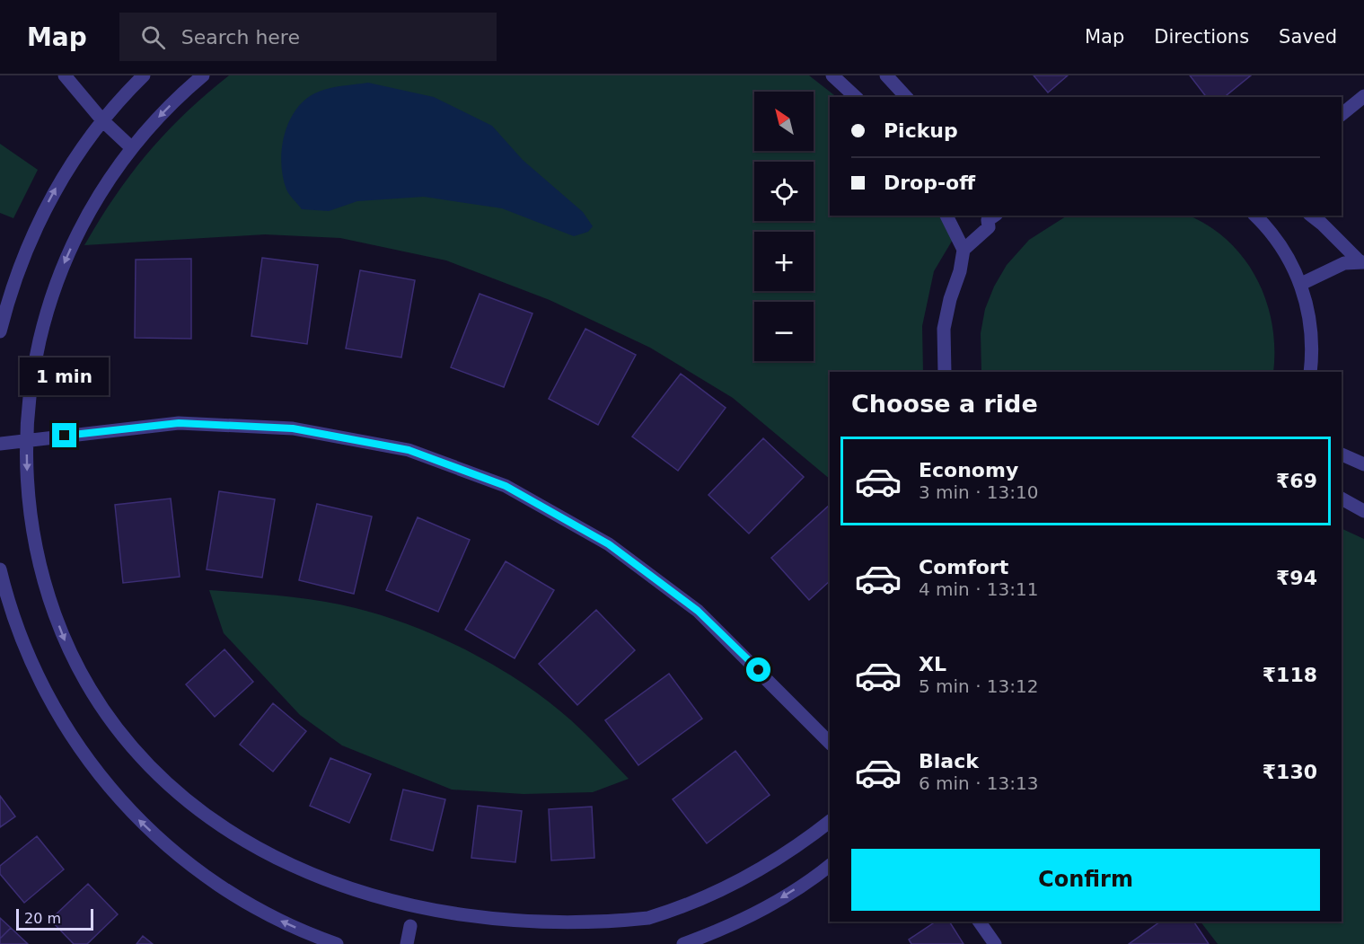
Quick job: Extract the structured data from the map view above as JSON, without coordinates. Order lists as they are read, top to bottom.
{
  "scale_bar": "20 m",
  "north": "top left",
  "page": {
    "header": "Map",
    "search": "Search here",
    "nav": ["Map", "Directions", "Saved"],
    "map_buttons": ["+", "−"],
    "banner": ["Pickup", "Drop-off"],
    "bubble": "1 min",
    "heading": "Choose a ride",
    "list": [
      {
        "name": "Economy",
        "note": "3 min · 13:10",
        "value": "₹69"
      },
      {
        "name": "Comfort",
        "note": "4 min · 13:11",
        "value": "₹94"
      },
      {
        "name": "XL",
        "note": "5 min · 13:12",
        "value": "₹118"
      },
      {
        "name": "Black",
        "note": "6 min · 13:13",
        "value": "₹130"
      }
    ],
    "buttons": "Confirm",
    "scale": "20 m"
  }
}
